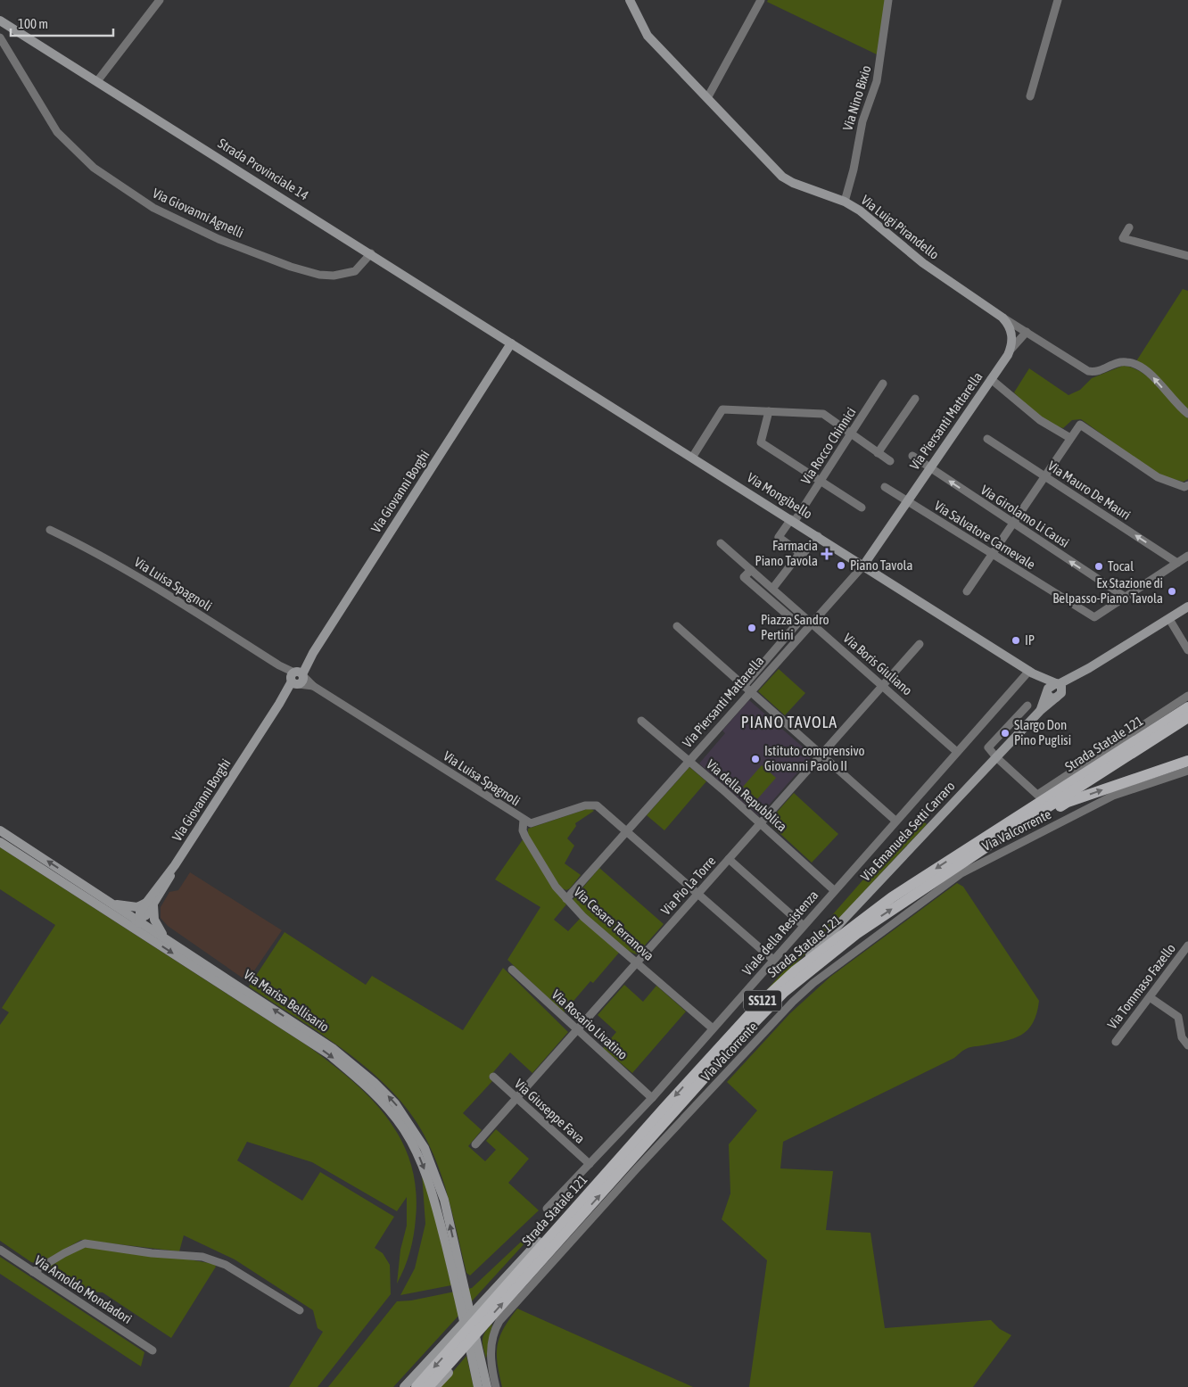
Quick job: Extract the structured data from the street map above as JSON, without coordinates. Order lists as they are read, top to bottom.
{
  "streets": {
    "main road": ["Strada Statale 121", "SS121"],
    "street": [
      "Via Nino Bixio",
      "Strada Provinciale 14",
      "Via Giovanni Agnelli",
      "Via Luigi Pirandello",
      "Via Piersanti Mattarella",
      "Via Rocco Chinnici",
      "Via Mauro De Mauri",
      "Via Giovanni Borghi",
      "Via Mongibello",
      "Via Girolamo Li Causi",
      "Via Salvatore Carnevale",
      "Via Luisa Spagnoli",
      "Via Boris Giuliano",
      "Via della Repubblica",
      "Via Valcorrente",
      "Via Emanuela Setti Carraro",
      "Via Pio La Torre",
      "Via Cesare Terranova",
      "Viale della Resistenza",
      "Via Tommaso Fazello",
      "Via Marisa Bellisario",
      "Via Rosario Livatino",
      "Via Giuseppe Fava",
      "Via Arnoldo Mondadori"
    ]
  },
  "crossings": [
    ["Via Nino Bixio", "Via Luigi Pirandello"],
    ["Strada Provinciale 14", "Via Giovanni Agnelli"],
    ["Strada Provinciale 14", "Via Giovanni Borghi"],
    ["Strada Provinciale 14", "Via Mongibello"],
    ["Via Piersanti Mattarella", "Via Mongibello"],
    ["Via Piersanti Mattarella", "Via Girolamo Li Causi"],
    ["Via Piersanti Mattarella", "Via Salvatore Carnevale"],
    ["Via Piersanti Mattarella", "Via Boris Giuliano"],
    ["Via Piersanti Mattarella", "Via della Repubblica"],
    ["Via Piersanti Mattarella", "Via Cesare Terranova"],
    ["Via Rocco Chinnici", "Via Mongibello"],
    ["Via Giovanni Borghi", "Via Mongibello"],
    ["Via Giovanni Borghi", "Via Luisa Spagnoli"],
    ["Via Giovanni Borghi", "Via Marisa Bellisario"],
    ["Via Mongibello", "Viale della Resistenza"],
    ["Via Girolamo Li Causi", "Via Salvatore Carnevale"],
    ["Via Luisa Spagnoli", "Via Cesare Terranova"],
    ["Via Boris Giuliano", "Via Pio La Torre"],
    ["Via Boris Giuliano", "Viale della Resistenza"],
    ["Strada Statale 121", "Via Emanuela Setti Carraro"],
    ["Via della Repubblica", "Via Pio La Torre"],
    ["Via della Repubblica", "Viale della Resistenza"],
    ["Via Pio La Torre", "Via Cesare Terranova"],
    ["Via Pio La Torre", "Via Rosario Livatino"],
    ["Via Pio La Torre", "Via Giuseppe Fava"],
    ["Via Cesare Terranova", "Viale della Resistenza"],
    ["Viale della Resistenza", "Via Rosario Livatino"],
    ["Viale della Resistenza", "Via Giuseppe Fava"]
  ],
  "one_way": ["Via Mauro De Mauri", "Via Girolamo Li Causi"],
  "districts": ["PIANO TAVOLA"],
  "places": {
    "health": ["Farmacia Piano Tavola"],
    "other": [
      "Piano Tavola",
      "Tocal",
      "Ex Stazione di Belpasso-Piano Tavola",
      "Piazza Sandro Pertini",
      "IP",
      "Slargo Don Pino Puglisi",
      "Istituto comprensivo Giovanni Paolo II"
    ]
  },
  "scale_bar": "100 m"
}
